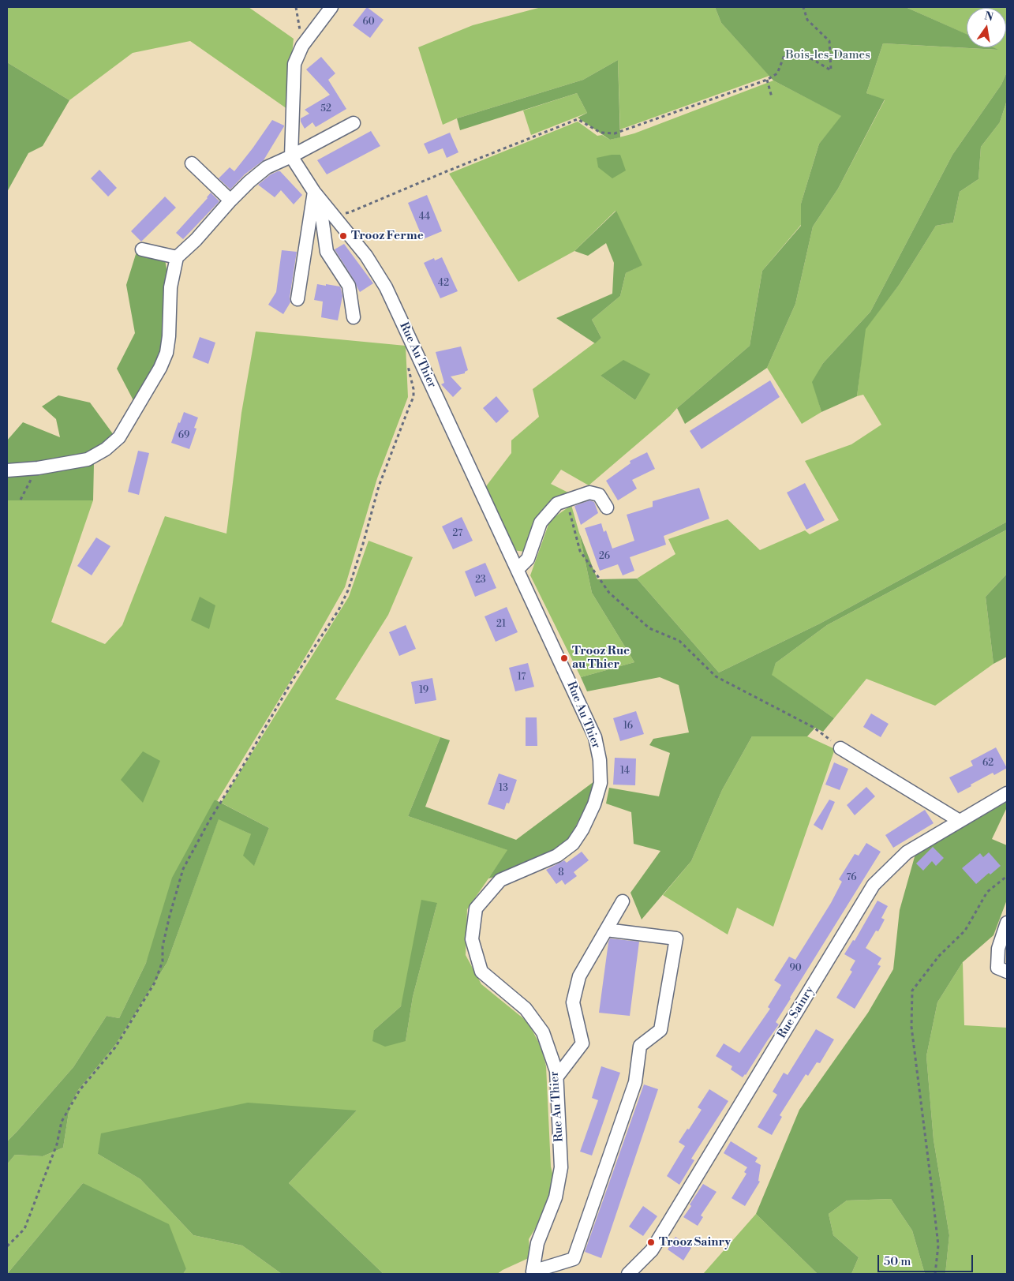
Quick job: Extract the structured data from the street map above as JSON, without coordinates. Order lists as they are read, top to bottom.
{
  "streets": {
    "street": ["Rue Au Thier", "Rue Sainry"]
  },
  "parks": ["Bois-les-Dames"],
  "places": ["Trooz Ferme", "Trooz Rue au Thier", "Trooz Sainry"],
  "house_numbers": [
    "60",
    "52",
    "44",
    "42",
    "69",
    "27",
    "26",
    "23",
    "21",
    "17",
    "19",
    "16",
    "62",
    "14",
    "13",
    "8",
    "76",
    "90"
  ],
  "scale_bar": "50 m",
  "north": "top"
}
